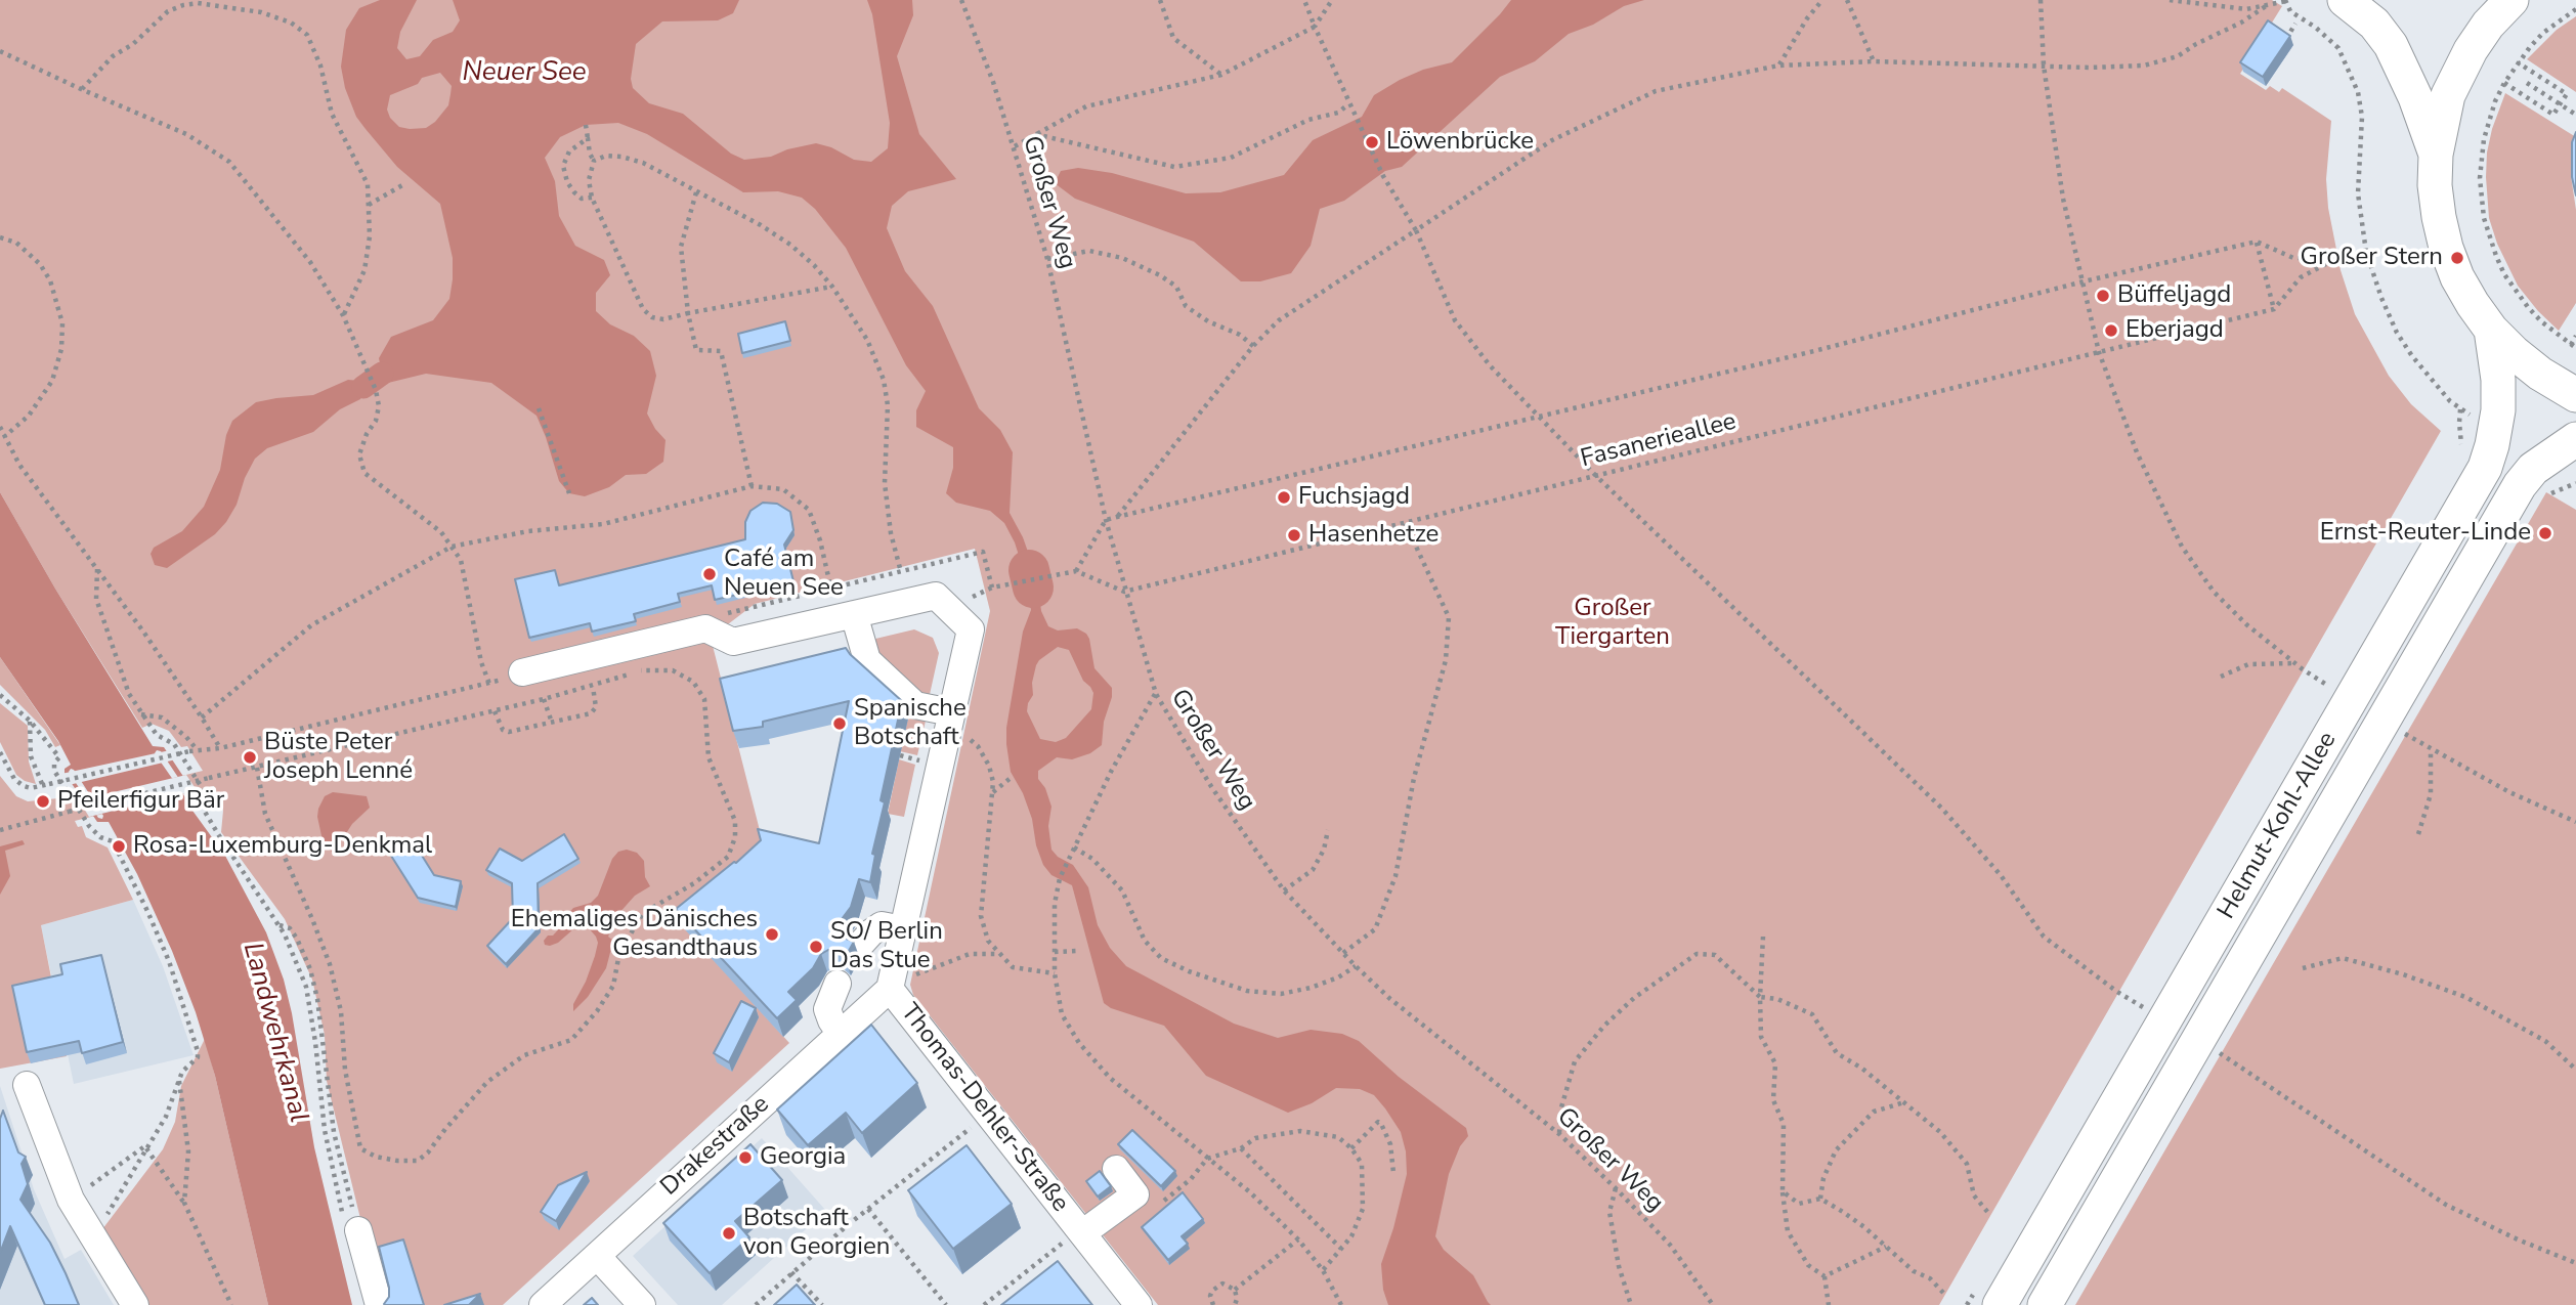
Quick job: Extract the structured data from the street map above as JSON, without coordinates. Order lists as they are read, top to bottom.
{
  "streets": {
    "main road": ["Helmut-Kohl-Allee"],
    "street": ["Thomas-Dehler-Straße", "Drakestraße"],
    "path": ["Großer Weg", "Fasanerieallee"]
  },
  "crossings": [
    ["Großer Weg", "Fasanerieallee"],
    ["Thomas-Dehler-Straße", "Drakestraße"]
  ],
  "water": ["Neuer See", "Landwehrkanal"],
  "parks": ["Großer Tiergarten"],
  "places": [
    "Löwenbrücke",
    "Großer Stern",
    "Büffeljagd",
    "Eberjagd",
    "Fuchsjagd",
    "Ernst-Reuter-Linde",
    "Hasenhetze",
    "Café am Neuen See",
    "Spanische Botschaft",
    "Büste Peter Joseph Lenné",
    "Pfeilerfigur Bär",
    "Rosa-Luxemburg-Denkmal",
    "Ehemaliges Dänisches Gesandthaus",
    "SO/ Berlin Das Stue",
    "Georgia",
    "Botschaft von Georgien"
  ]
}
